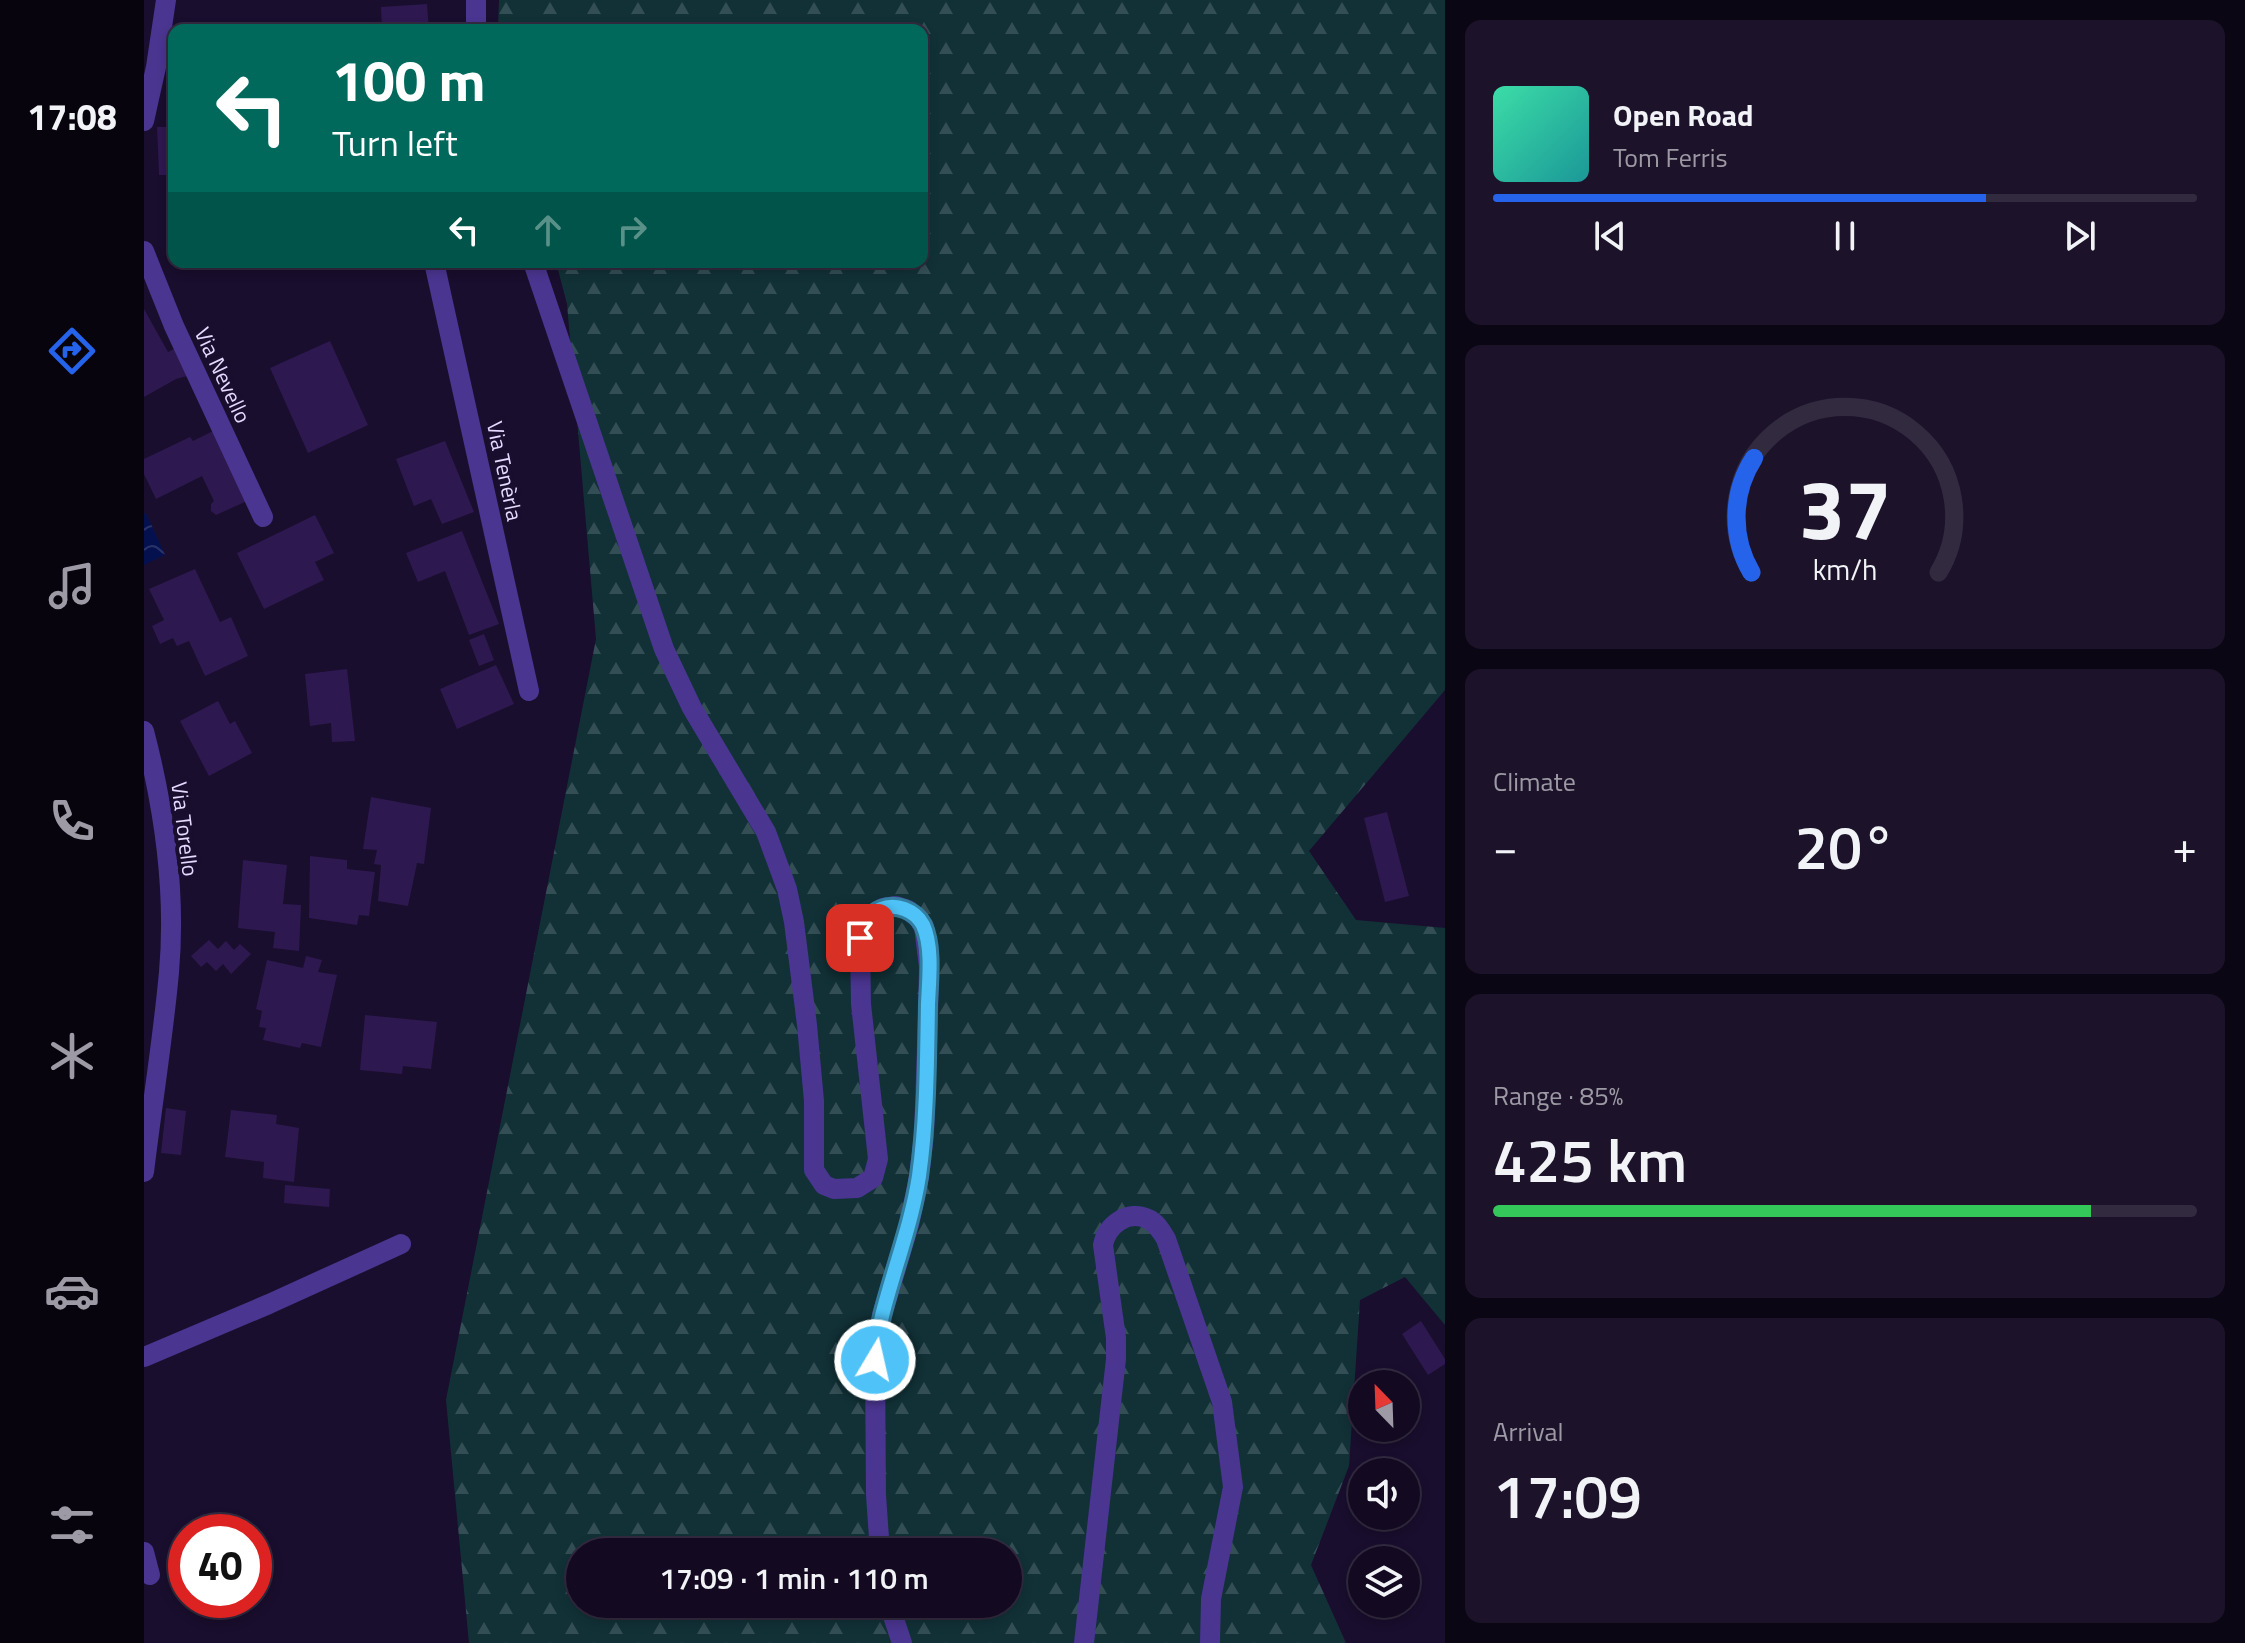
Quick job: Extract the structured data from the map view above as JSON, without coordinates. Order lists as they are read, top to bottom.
{
  "streets": {
    "street": ["Via Nevello", "Via Tenèrla", "Via Torello"]
  },
  "north": "top left",
  "page": {
    "tabs": "17:08",
    "turn": ["100 m", "Turn left"],
    "song": ["Open Road", "Tom Ferris"],
    "tile": [
      "Climate",
      ["Range · 85%", "425 km"],
      ["Arrival", "17:09"]
    ],
    "heat": ["−", "20°", "+"],
    "limit": "40",
    "trip": "17:09 · 1 min · 110 m",
    "gauge": ["37", "km/h"]
  }
}
